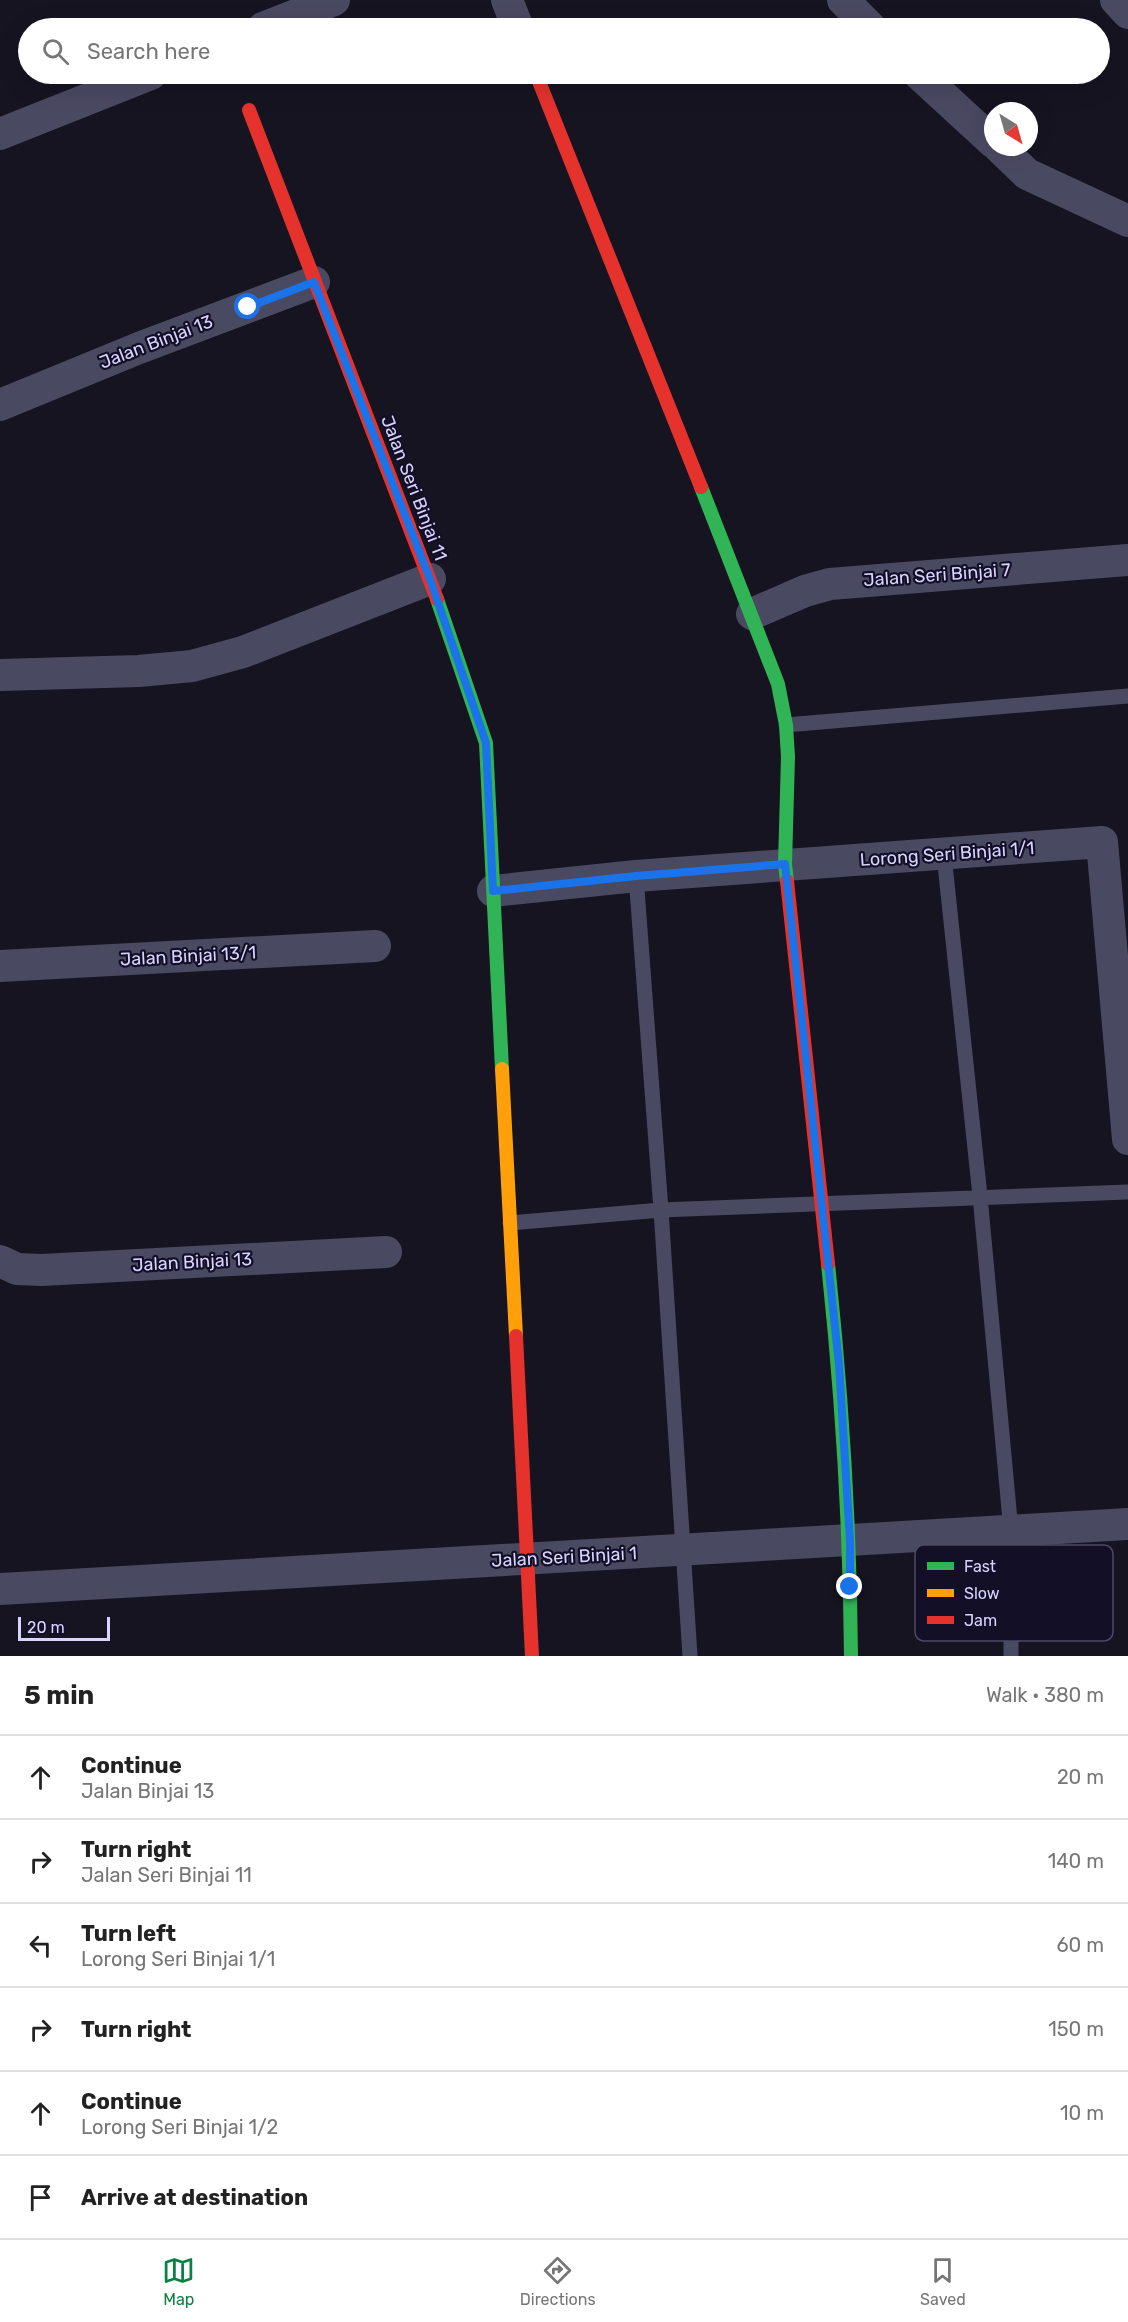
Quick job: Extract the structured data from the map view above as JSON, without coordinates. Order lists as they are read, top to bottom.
{
  "streets": {
    "street": [
      "Jalan Binjai 13",
      "Jalan Seri Binjai 11",
      "Jalan Seri Binjai 7",
      "Lorong Seri Binjai 1/1",
      "Jalan Binjai 13/1",
      "Jalan Seri Binjai 1"
    ]
  },
  "crossings": [
    ["Jalan Binjai 13", "Jalan Seri Binjai 11"],
    ["Jalan Seri Binjai 11", "Lorong Seri Binjai 1/1"],
    ["Jalan Seri Binjai 11", "Jalan Seri Binjai 1"]
  ],
  "legend": ["Fast", "Slow", "Jam"],
  "scale_bar": "20 m",
  "north": "bottom right",
  "page": {
    "search": "Search here",
    "scale": "20 m",
    "heading": ["5 min", "Walk · 380 m"],
    "list": [
      ["Continue", "Jalan Binjai 13", "20 m"],
      ["Turn right", "Jalan Seri Binjai 11", "140 m"],
      ["Turn left", "Lorong Seri Binjai 1/1", "60 m"],
      ["Turn right", "150 m"],
      ["Continue", "Lorong Seri Binjai 1/2", "10 m"],
      "Arrive at destination"
    ],
    "nav": ["Map", "Directions", "Saved"]
  }
}
